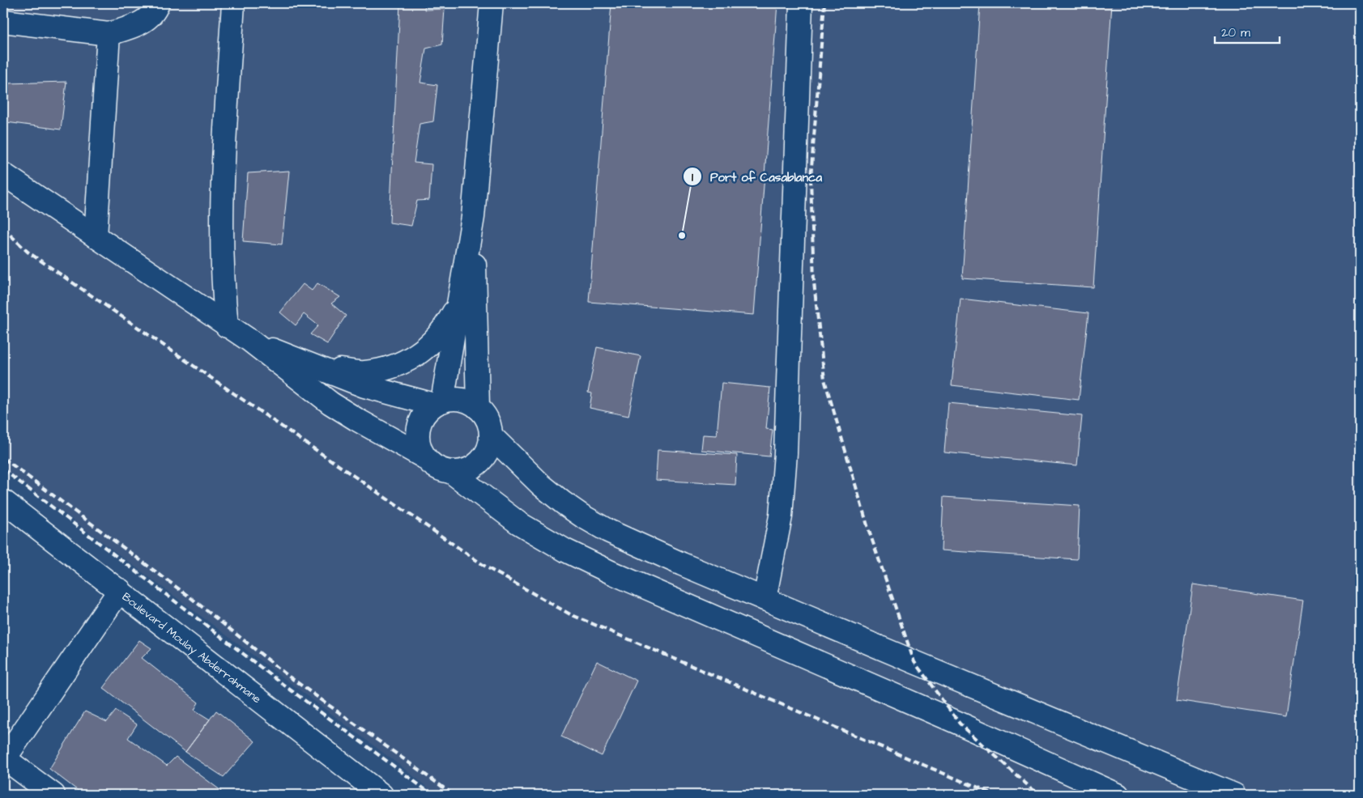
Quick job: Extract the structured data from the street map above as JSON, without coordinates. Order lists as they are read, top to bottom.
{
  "streets": {
    "street": ["Boulevard Moulay Abderrahmane"]
  },
  "places": ["Port of Casablanca"],
  "scale_bar": "20 m"
}
